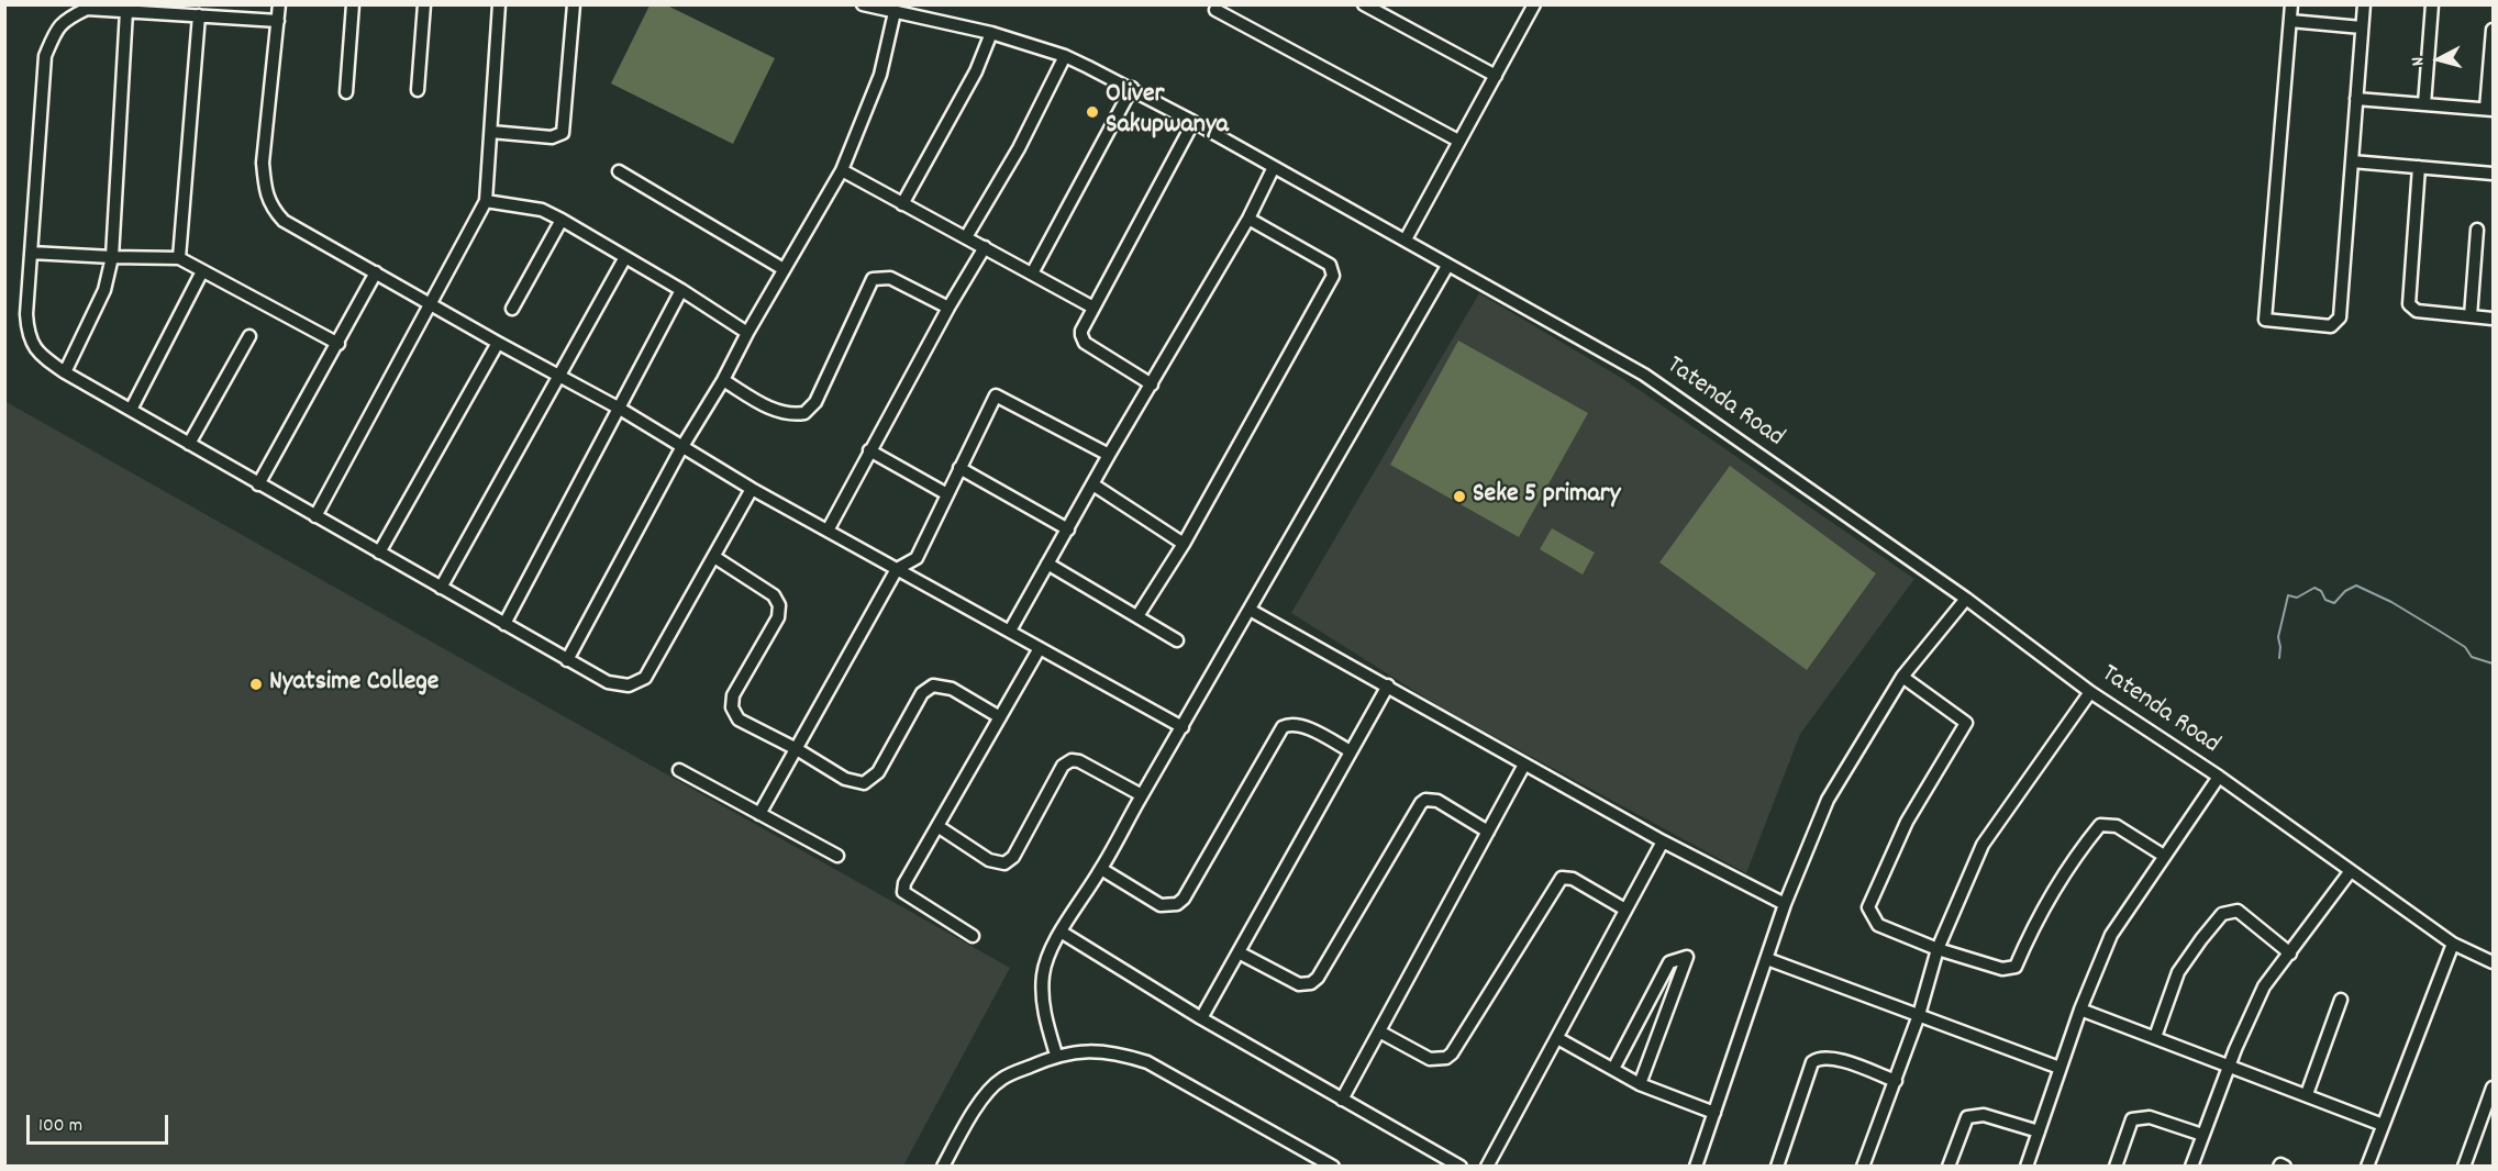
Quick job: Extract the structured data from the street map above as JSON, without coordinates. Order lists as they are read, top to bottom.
{
  "streets": {
    "street": ["Tatenda Road"]
  },
  "places": ["Oliver Sakupwanya", "Seke 5 primary", "Nyatsime College"],
  "scale_bar": "100 m",
  "north": "left"
}
